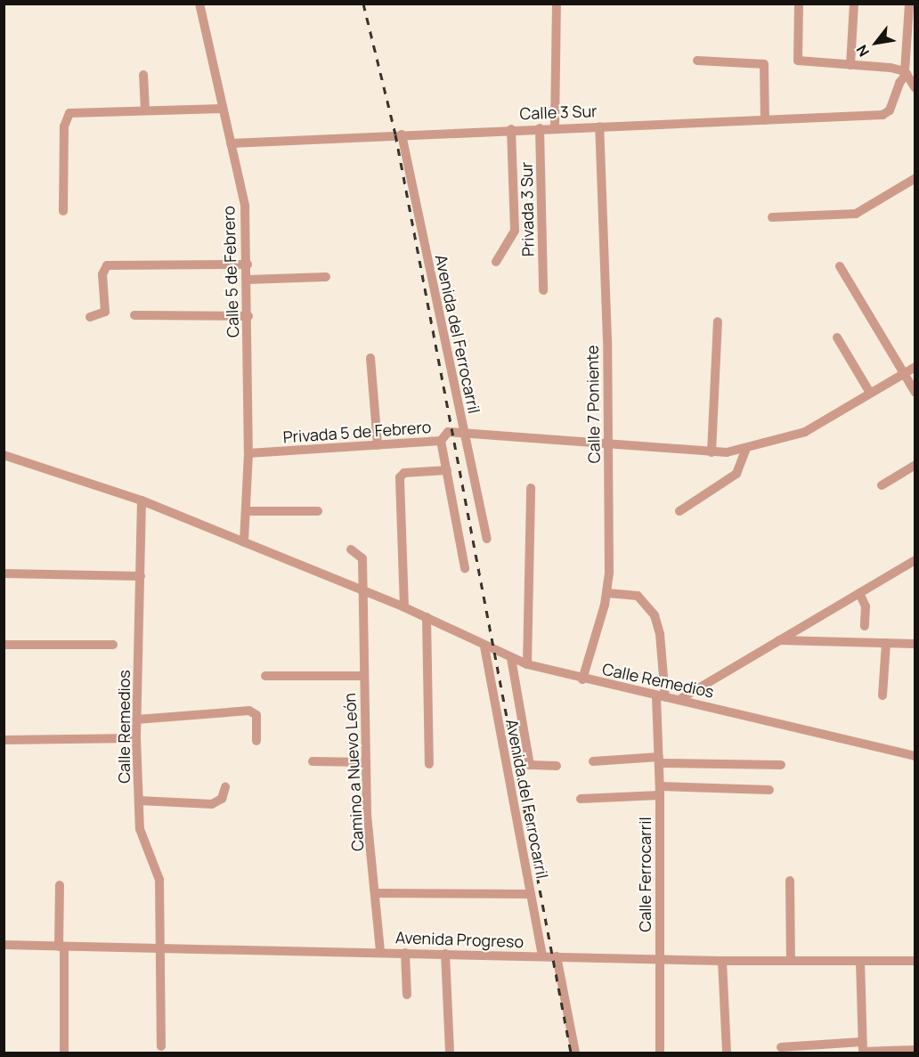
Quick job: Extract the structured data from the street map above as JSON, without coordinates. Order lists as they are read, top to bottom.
{
  "streets": {
    "street": [
      "Calle 3 Sur",
      "Privada 3 Sur",
      "Calle 5 de Febrero",
      "Avenida del Ferrocarril",
      "Calle 7 Poniente",
      "Privada 5 de Febrero",
      "Calle Remedios",
      "Camino a Nuevo León",
      "Calle Ferrocarril",
      "Avenida Progreso"
    ]
  },
  "crossings": [
    ["Calle 3 Sur", "Privada 3 Sur"],
    ["Calle 3 Sur", "Calle 5 de Febrero"],
    ["Calle 3 Sur", "Avenida del Ferrocarril"],
    ["Calle 3 Sur", "Calle 7 Poniente"],
    ["Calle 5 de Febrero", "Privada 5 de Febrero"],
    ["Calle 5 de Febrero", "Calle Remedios"],
    ["Avenida del Ferrocarril", "Privada 5 de Febrero"],
    ["Avenida del Ferrocarril", "Calle Remedios"],
    ["Avenida del Ferrocarril", "Avenida Progreso"],
    ["Calle 7 Poniente", "Calle Remedios"],
    ["Calle 7 Poniente", "Calle Ferrocarril"],
    ["Calle Remedios", "Camino a Nuevo León"],
    ["Calle Remedios", "Calle Ferrocarril"],
    ["Calle Remedios", "Avenida Progreso"],
    ["Camino a Nuevo León", "Avenida Progreso"],
    ["Calle Ferrocarril", "Avenida Progreso"]
  ],
  "north": "bottom left"
}
